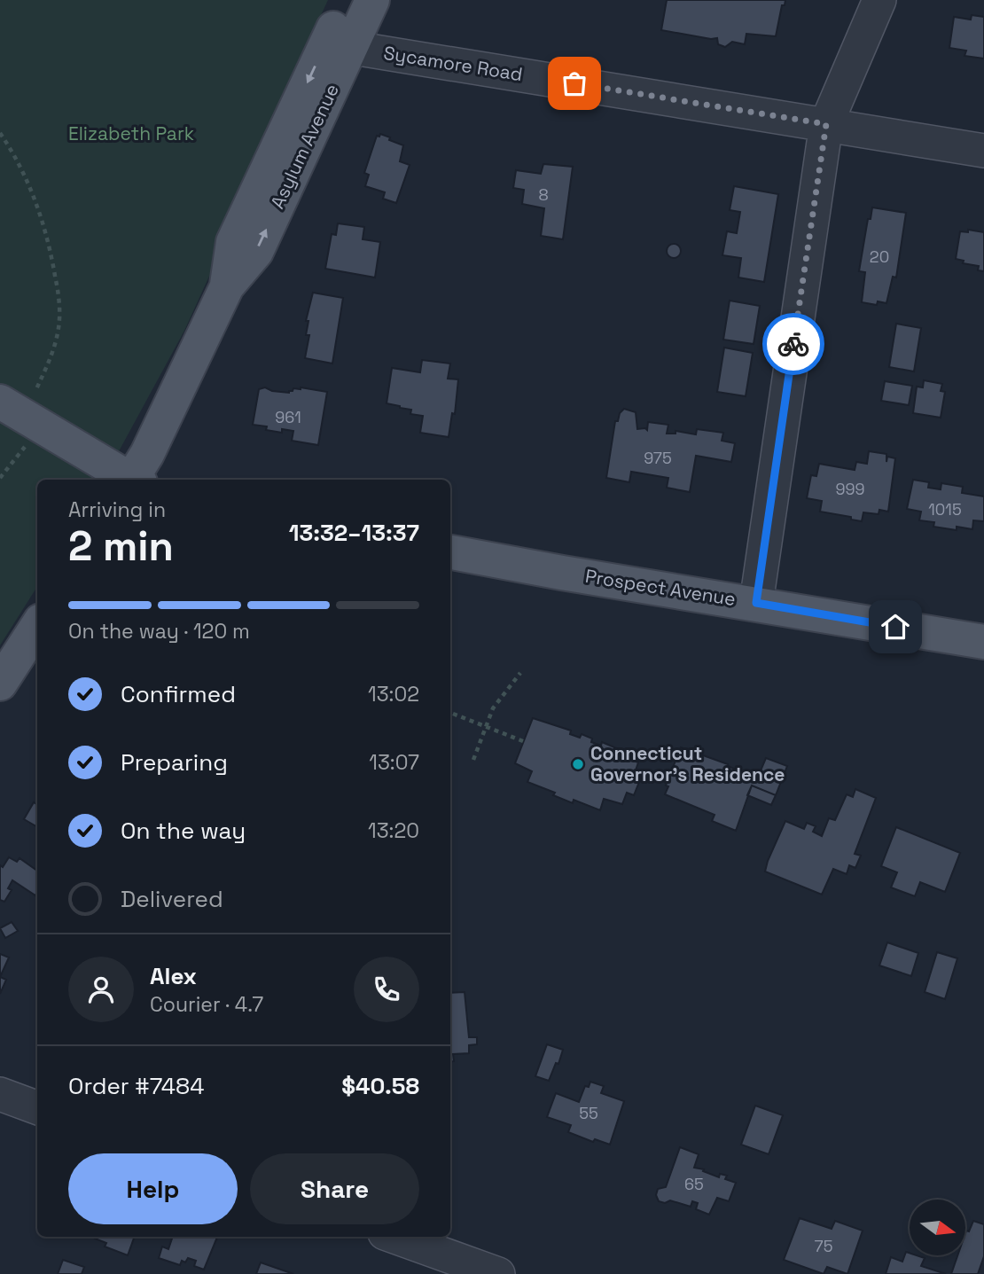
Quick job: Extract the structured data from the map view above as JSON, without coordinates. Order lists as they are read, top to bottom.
{
  "streets": {
    "main road": ["Asylum Avenue", "Prospect Avenue"],
    "street": ["Sycamore Road"]
  },
  "crossings": [
    ["Sycamore Road", "Asylum Avenue"]
  ],
  "parks": ["Elizabeth Park"],
  "places": ["Connecticut Governor's Residence"],
  "house_numbers": [
    "8",
    "20",
    "961",
    "975",
    "999",
    "1015",
    "55",
    "65",
    "75"
  ],
  "north": "right",
  "page": {
    "heading": ["2 min", "Arriving in", "13:32–13:37"],
    "panel": [
      "Alex",
      "Courier · 4.7",
      "Order #7484",
      "$40.58"
    ],
    "bar": "On the way · 120 m",
    "list": [
      ["Confirmed", "13:02"],
      ["Preparing", "13:07"],
      ["On the way", "13:20"],
      "Delivered"
    ],
    "buttons": ["Help", "Share"]
  }
}
